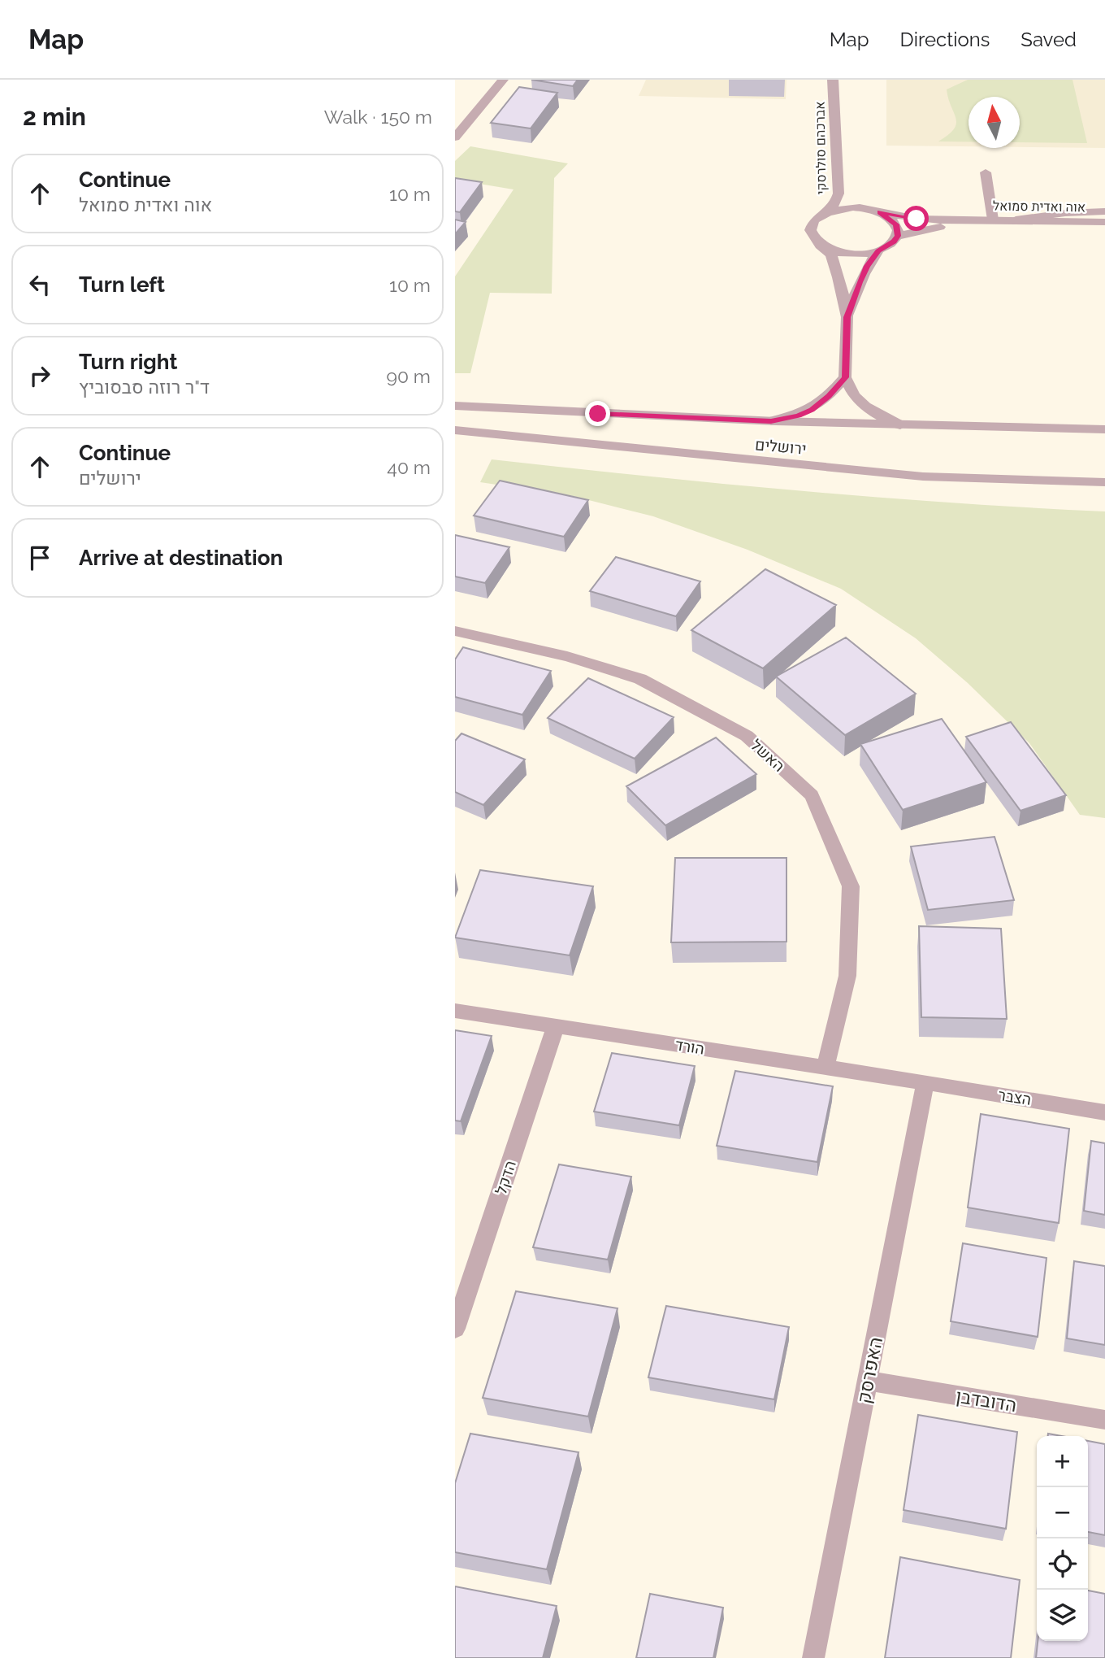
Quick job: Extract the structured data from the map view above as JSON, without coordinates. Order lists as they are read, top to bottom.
{
  "streets": {
    "street": [
      "אברכהם סולרסקי",
      "אוה ואדית סמואל",
      "ירושלים",
      "האשל",
      "הורד",
      "הצבר",
      "הדקל",
      "האפרסק",
      "הדובדבן"
    ]
  },
  "crossings": [
    ["אברכהם סולרסקי", "אוה ואדית סמואל"],
    ["האשל", "הורד"],
    ["הורד", "הצבר"],
    ["הורד", "הדקל"],
    ["הורד", "האפרסק"],
    ["הצבר", "האפרסק"],
    ["האפרסק", "הדובדבן"]
  ],
  "north": "top",
  "page": {
    "header": "Map",
    "nav": ["Map", "Directions", "Saved"],
    "heading": ["2 min", "Walk · 150 m"],
    "list": [
      ["Continue", "אוה ואדית סמואל", "10 m"],
      ["Turn left", "10 m"],
      ["Turn right", "ד\"ר רוזה סבסוביץ", "90 m"],
      ["Continue", "ירושלים", "40 m"],
      "Arrive at destination"
    ],
    "map_buttons": ["+", "−"]
  }
}
